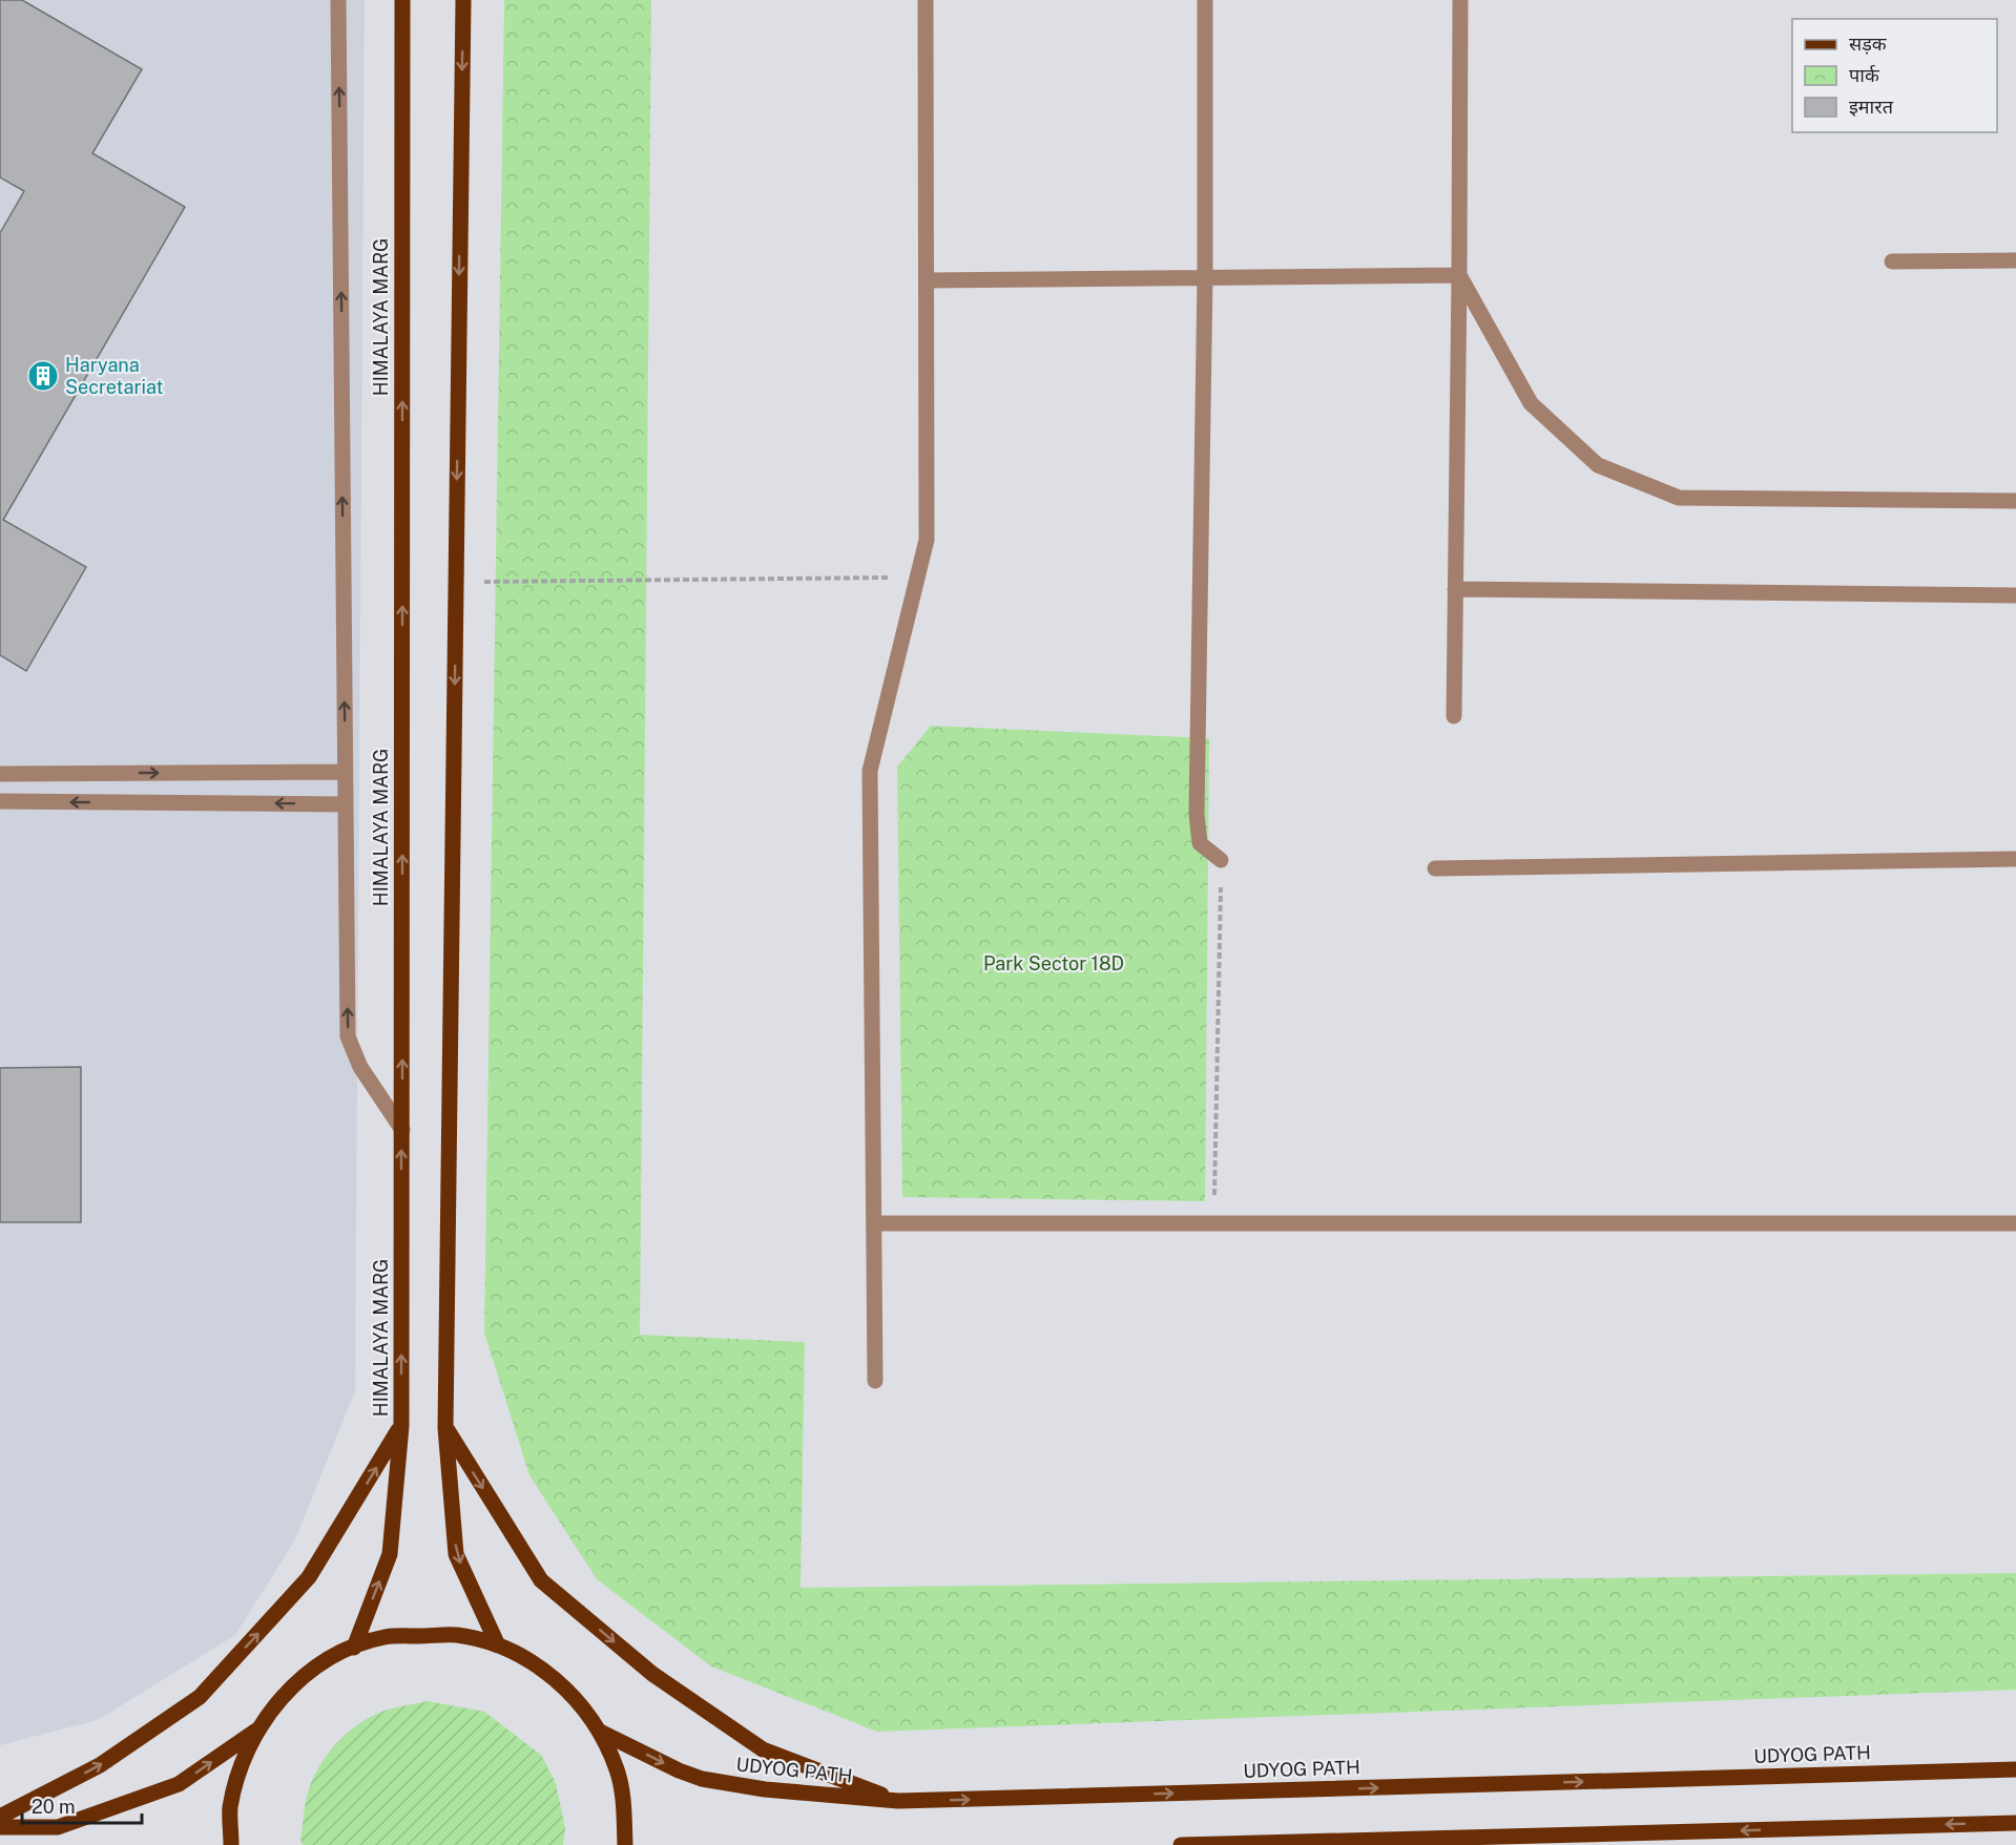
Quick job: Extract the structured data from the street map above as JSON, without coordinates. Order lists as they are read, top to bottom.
{
  "streets": {
    "main road": ["HIMALAYA MARG", "UDYOG PATH"]
  },
  "parks": ["Park Sector 18D"],
  "places": {
    "building": ["Haryana Secretariat"]
  },
  "legend": ["सड़क", "पार्क", "इमारत"],
  "scale_bar": "20 m"
}
